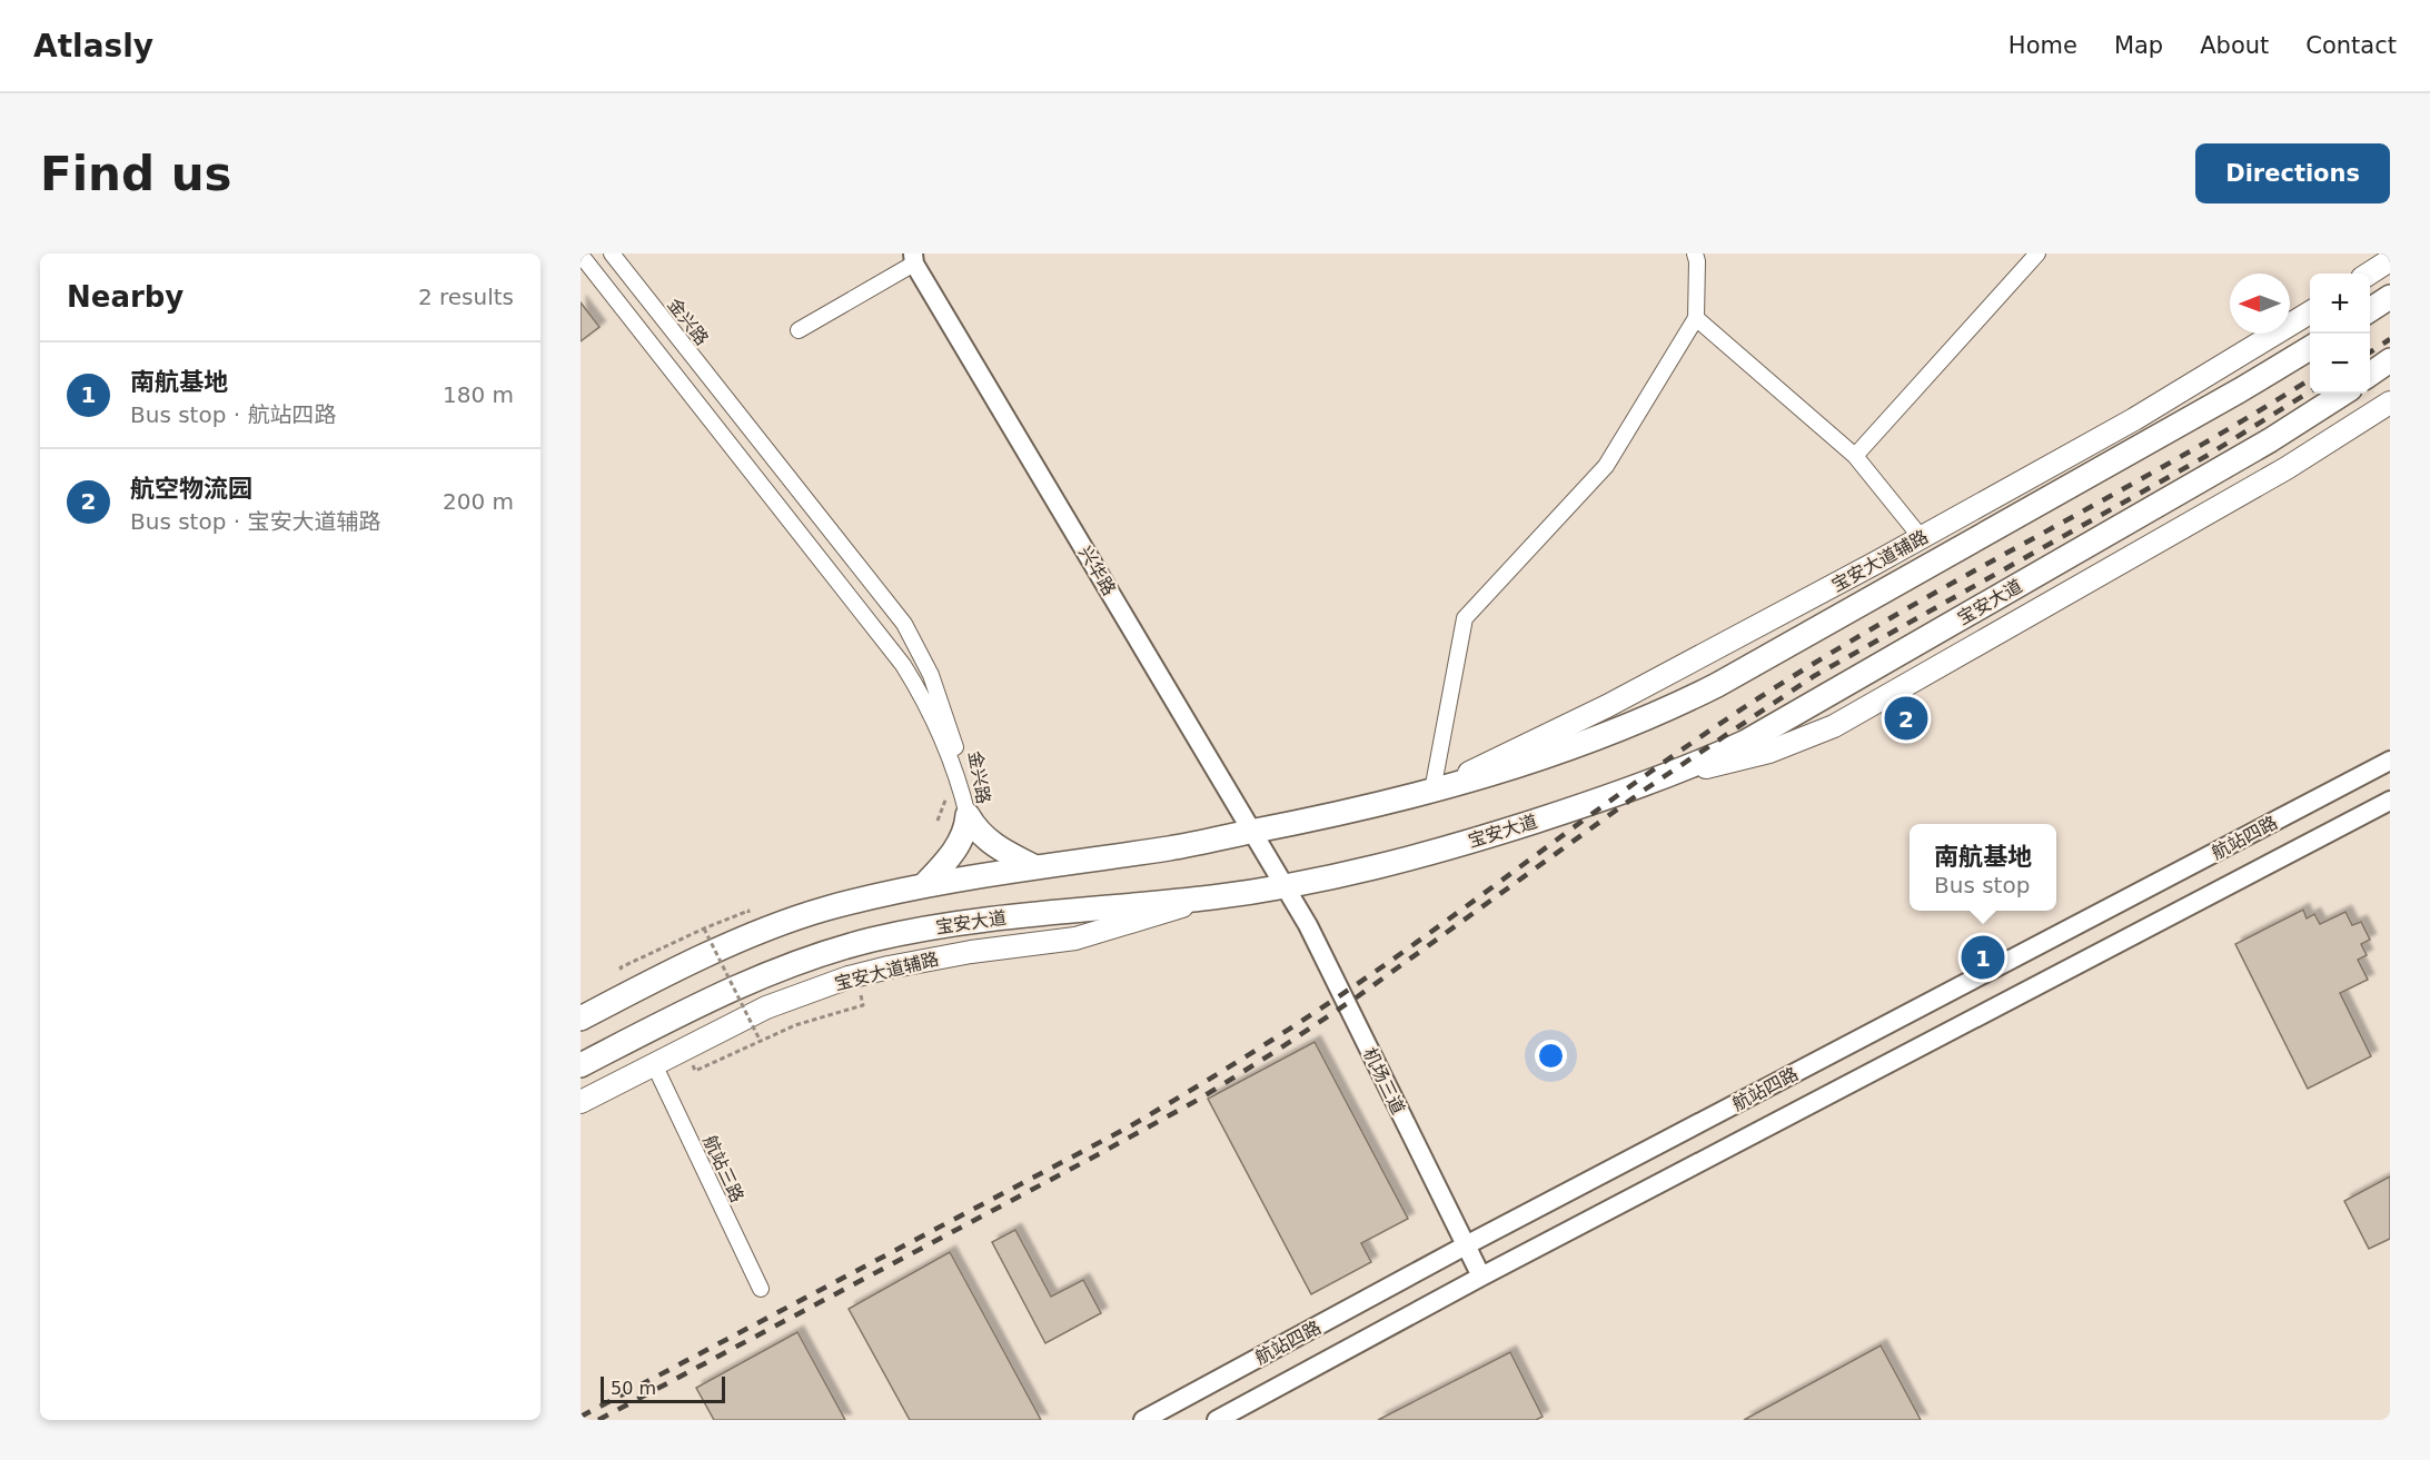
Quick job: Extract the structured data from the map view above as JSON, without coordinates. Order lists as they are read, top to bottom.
{
  "streets": {
    "main road": ["宝安大道辅路", "宝安大道"],
    "street": [
      "金兴路",
      "兴华路",
      "航站四路",
      "机场三道",
      "航站三路"
    ]
  },
  "crossings": [
    ["宝安大道辅路", "宝安大道"],
    ["宝安大道辅路", "航站三路"],
    ["兴华路", "宝安大道"],
    ["兴华路", "机场三道"],
    ["宝安大道", "机场三道"],
    ["航站四路", "机场三道"]
  ],
  "scale_bar": "50 m",
  "north": "left",
  "page": {
    "header": "Atlasly",
    "nav": [
      "Home",
      "Map",
      "About",
      "Contact"
    ],
    "buttons": "Directions",
    "title": "Find us",
    "heading": ["Nearby", "2 results"],
    "map_buttons": ["+", "−"],
    "list": [
      {
        "mark": "1",
        "name": "南航基地",
        "note": "Bus stop · 航站四路",
        "value": "180 m"
      },
      {
        "mark": "2",
        "name": "航空物流园",
        "note": "Bus stop · 宝安大道辅路",
        "value": "200 m"
      }
    ],
    "pins": ["2", "1"],
    "popup": ["南航基地", "Bus stop"],
    "scale": "50 m"
  }
}
